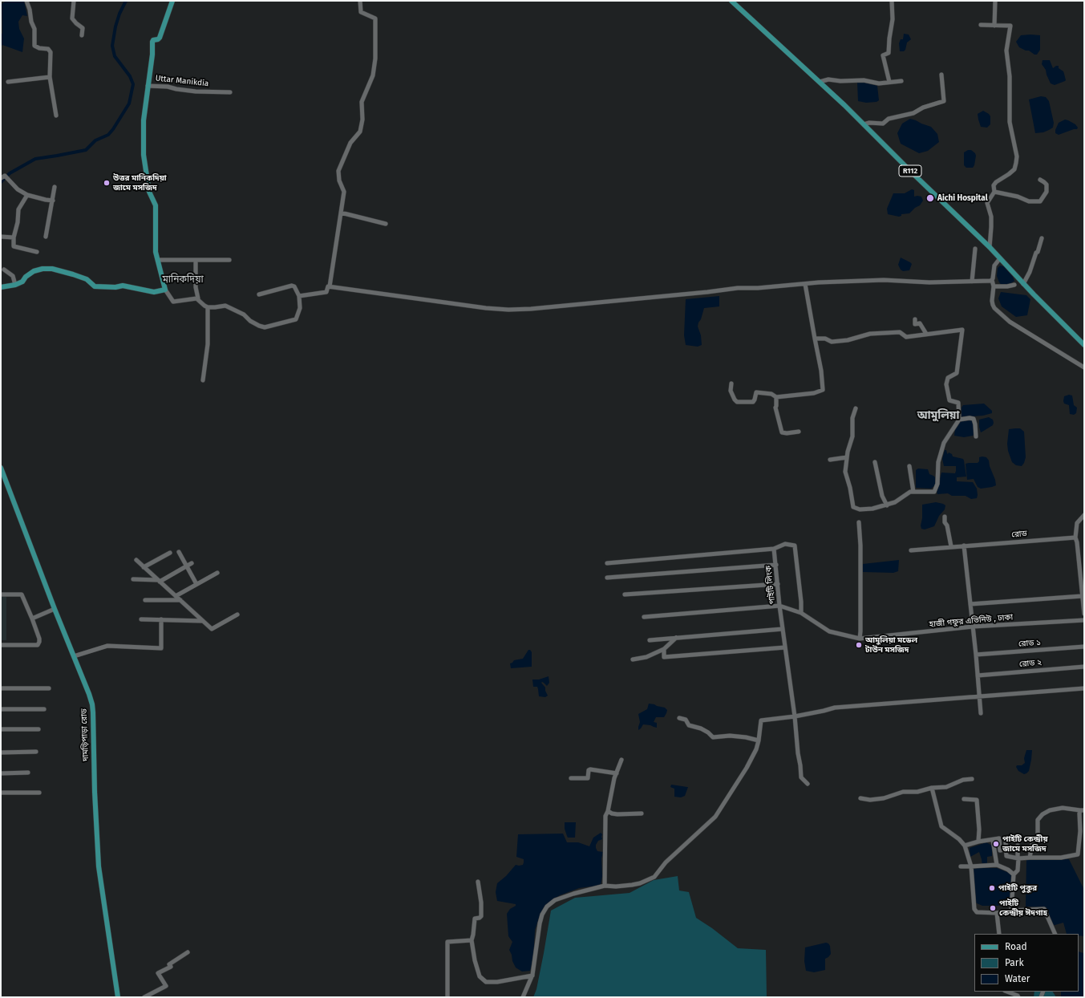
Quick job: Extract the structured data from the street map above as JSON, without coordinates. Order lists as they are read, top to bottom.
{
  "streets": {
    "main road": ["Uttar Manikdia", "R112", "দামড়িপাড়া রোড"],
    "street": [
      "রোড",
      "পাইটি লিংক",
      "হাজী গফুর এভিনিউ , ঢাকা",
      "রোড ১",
      "রোড ২"
    ]
  },
  "crossings": [
    ["পাইটি লিংক", "হাজী গফুর এভিনিউ , ঢাকা"]
  ],
  "districts": ["মানিকদিয়া", "আমুলিয়া"],
  "places": [
    "উত্তর মানিকদিয়া জামে মসজিদ",
    "Aichi Hospital",
    "আমুলিয়া মডেল টাউন মসজিদ",
    "পাইটি কেন্দ্রীয় জামে মসজিদ",
    "পাইটি পুকুর",
    "পাইটি কেন্দ্রীয় ঈদগাহ"
  ],
  "legend": ["Road", "Park", "Water"]
}
